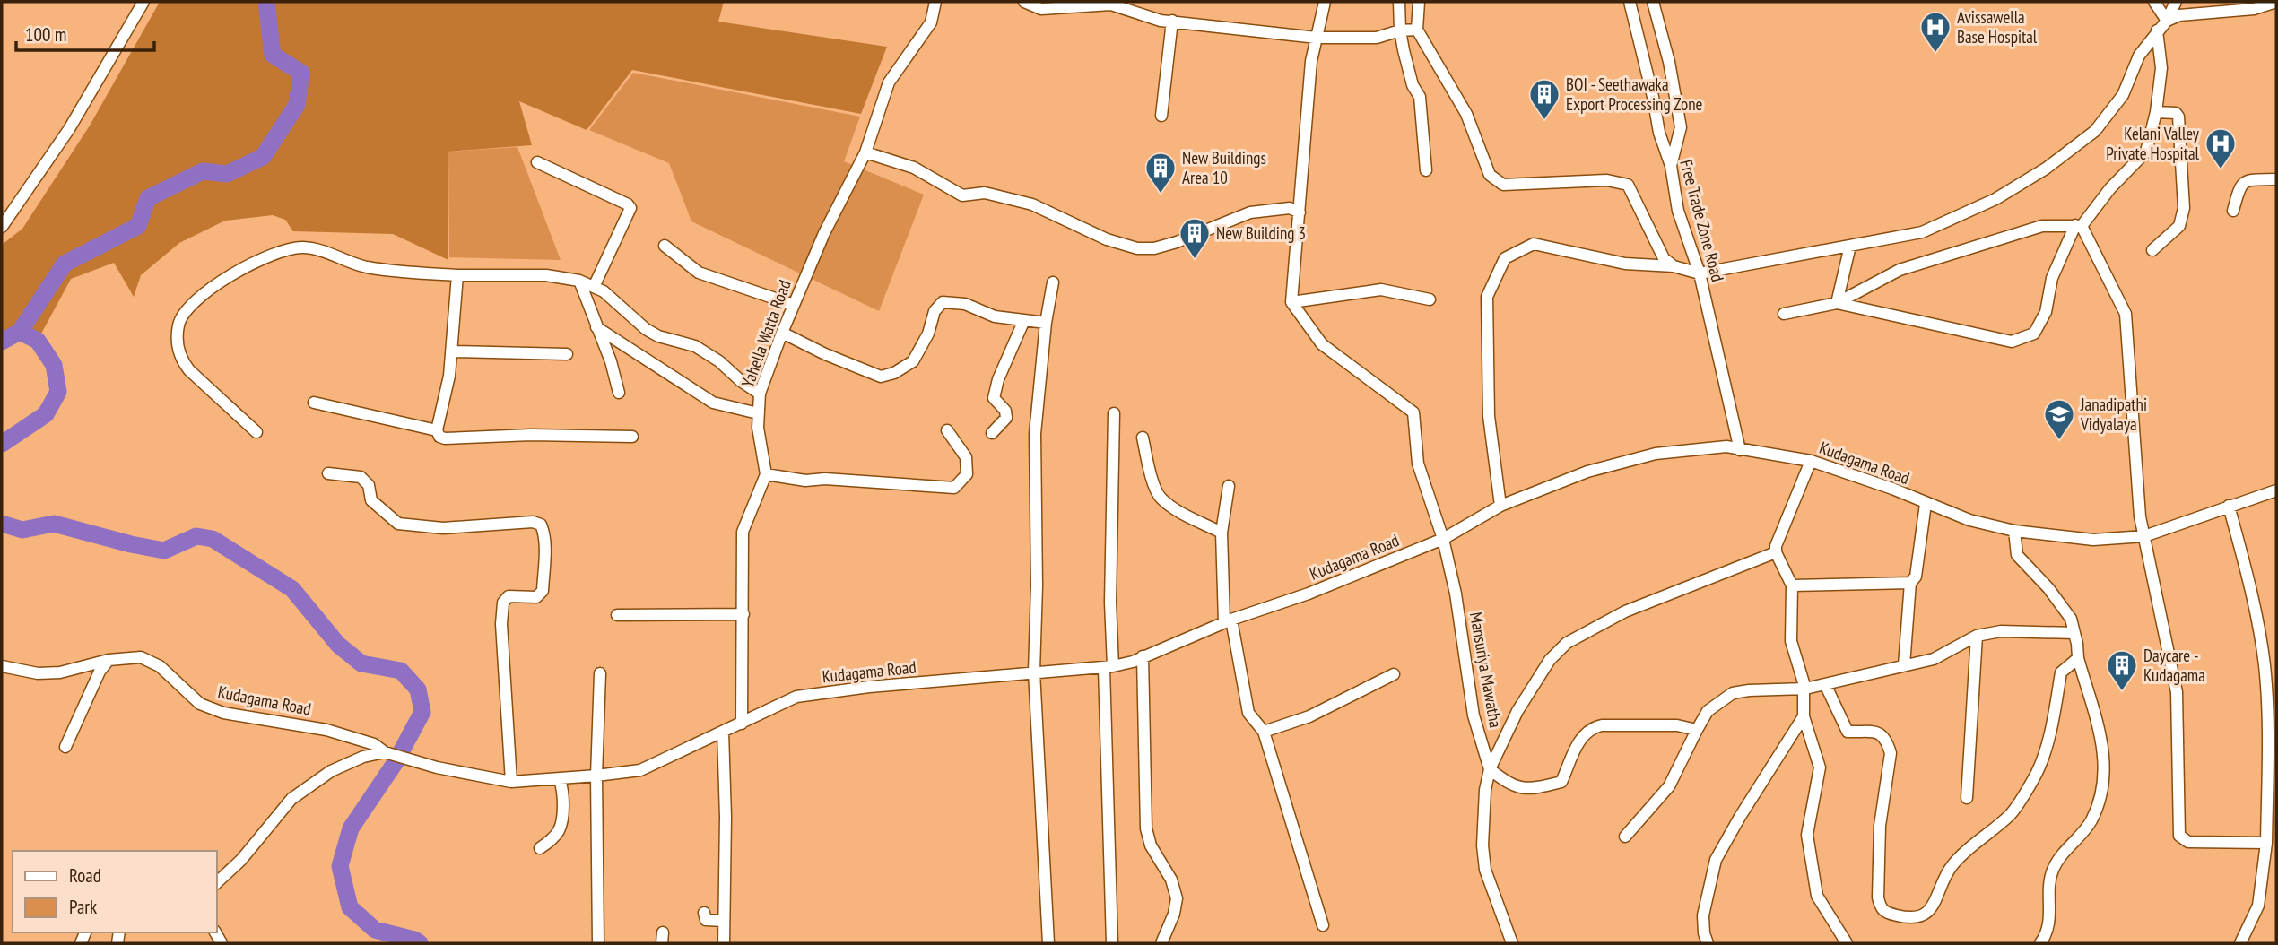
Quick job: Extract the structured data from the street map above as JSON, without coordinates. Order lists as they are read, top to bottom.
{
  "streets": {
    "street": [
      "Free Trade Zone Road",
      "Yahella Watta Road",
      "Kudagama Road",
      "Mansuriya Mawatha"
    ]
  },
  "crossings": [
    ["Free Trade Zone Road", "Kudagama Road"],
    ["Kudagama Road", "Mansuriya Mawatha"]
  ],
  "places": {
    "hospital": ["Avissawella Base Hospital", "Kelani Valley Private Hospital"],
    "building": [
      "BOI - Seethawaka Export Processing Zone",
      "New Buildings Area 10",
      "New Building 3",
      "Daycare - Kudagama"
    ],
    "school or university": ["Janadipathi Vidyalaya"]
  },
  "legend": ["Road", "Park"],
  "scale_bar": "100 m"
}
